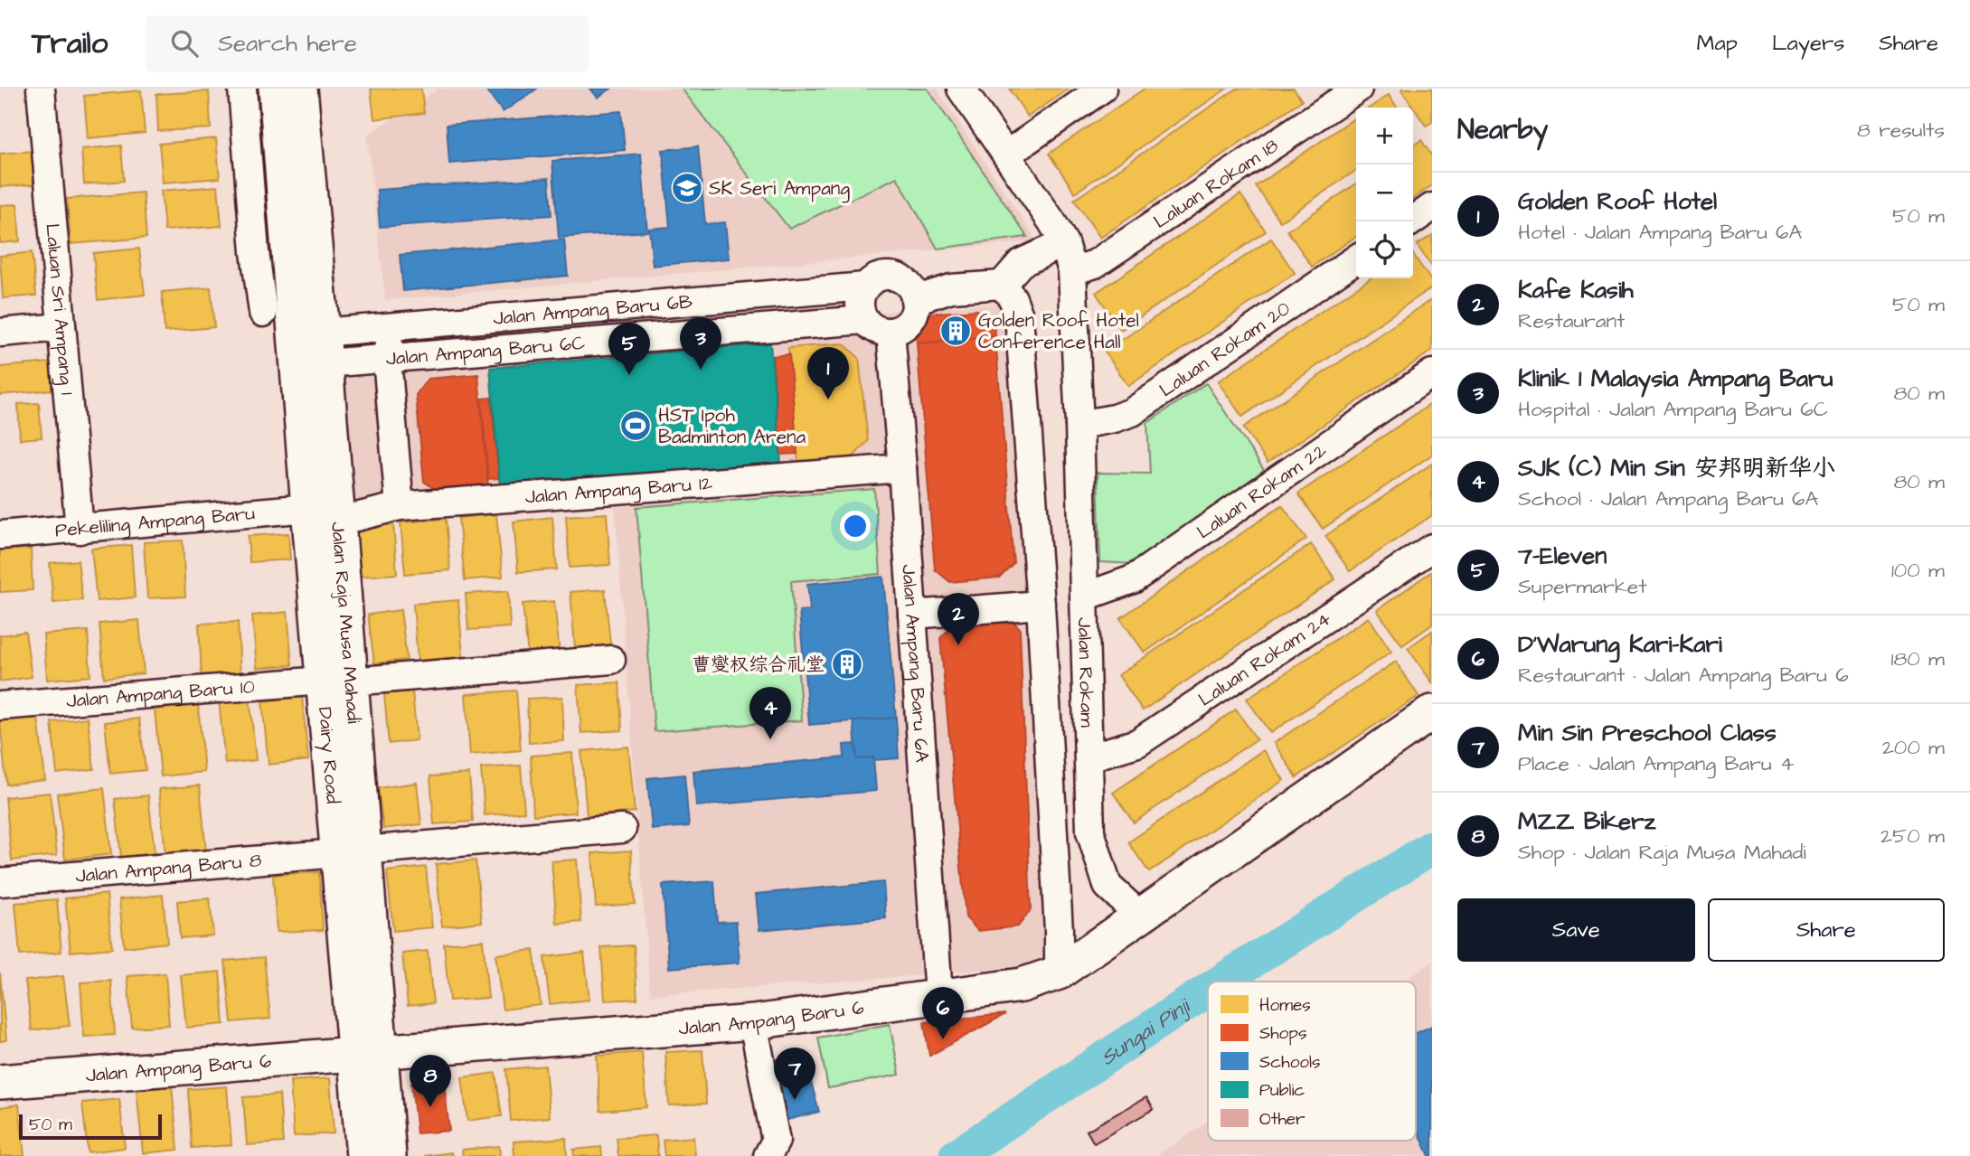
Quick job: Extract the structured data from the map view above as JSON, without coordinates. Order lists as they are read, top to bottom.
{
  "streets": {
    "main road": ["Jalan Raja Musa Mahadi", "Jalan Ampang Baru 6"],
    "street": [
      "Laluan Rokam 18",
      "Laluan Sri Ampang 1",
      "Jalan Ampang Baru 6B",
      "Laluan Rokam 20",
      "Jalan Ampang Baru 6C",
      "Jalan Ampang Baru 12",
      "Laluan Rokam 22",
      "Pekeliling Ampang Baru",
      "Laluan Rokam 24",
      "Jalan Ampang Baru 6A",
      "Jalan Rokam",
      "Jalan Ampang Baru 10",
      "Jalan Ampang Baru 8"
    ]
  },
  "crossings": [
    ["Laluan Rokam 18", "Jalan Rokam"],
    ["Laluan Sri Ampang 1", "Pekeliling Ampang Baru"],
    ["Jalan Ampang Baru 6B", "Jalan Ampang Baru 6C"],
    ["Jalan Ampang Baru 6B", "Jalan Ampang Baru 6A"],
    ["Laluan Rokam 20", "Jalan Rokam"],
    ["Jalan Ampang Baru 6C", "Jalan Ampang Baru 6A"],
    ["Jalan Ampang Baru 12", "Pekeliling Ampang Baru"],
    ["Jalan Ampang Baru 12", "Jalan Raja Musa Mahadi"],
    ["Jalan Ampang Baru 12", "Jalan Ampang Baru 6A"],
    ["Laluan Rokam 22", "Jalan Rokam"],
    ["Pekeliling Ampang Baru", "Jalan Raja Musa Mahadi"],
    ["Jalan Raja Musa Mahadi", "Jalan Ampang Baru 10"],
    ["Jalan Raja Musa Mahadi", "Jalan Ampang Baru 8"],
    ["Jalan Raja Musa Mahadi", "Jalan Ampang Baru 6"],
    ["Laluan Rokam 24", "Jalan Rokam"],
    ["Jalan Ampang Baru 6A", "Jalan Ampang Baru 6"],
    ["Jalan Rokam", "Jalan Ampang Baru 6"]
  ],
  "water": ["Sungai Pinji"],
  "places": {
    "school or university": ["SK Seri Ampang"],
    "building": ["Golden Roof Hotel Conference Hall", "曹燮权综合礼堂"],
    "sports": ["HST Ipoh Badminton Arena"]
  },
  "legend": [
    "Homes",
    "Shops",
    "Schools",
    "Public",
    "Other"
  ],
  "scale_bar": "50 m",
  "page": {
    "header": "Trailo",
    "search": "Search here",
    "nav": ["Map", "Layers", "Share"],
    "heading": ["Nearby", "8 results"],
    "map_buttons": ["+", "−"],
    "list": [
      {
        "mark": "1",
        "name": "Golden Roof Hotel",
        "note": "Hotel · Jalan Ampang Baru 6A",
        "value": "50 m"
      },
      {
        "mark": "2",
        "name": "Kafe Kasih",
        "note": "Restaurant",
        "value": "50 m"
      },
      {
        "mark": "3",
        "name": "Klinik 1 Malaysia Ampang Baru",
        "note": "Hospital · Jalan Ampang Baru 6C",
        "value": "80 m"
      },
      {
        "mark": "4",
        "name": "SJK (C) Min Sin 安邦明新华小",
        "note": "School · Jalan Ampang Baru 6A",
        "value": "80 m"
      },
      {
        "mark": "5",
        "name": "7-Eleven",
        "note": "Supermarket",
        "value": "100 m"
      },
      {
        "mark": "6",
        "name": "D'Warung Kari-Kari",
        "note": "Restaurant · Jalan Ampang Baru 6",
        "value": "180 m"
      },
      {
        "mark": "7",
        "name": "Min Sin Preschool Class",
        "note": "Place · Jalan Ampang Baru 4",
        "value": "200 m"
      },
      {
        "mark": "8",
        "name": "MZZ Bikerz",
        "note": "Shop · Jalan Raja Musa Mahadi",
        "value": "250 m"
      }
    ],
    "pins": [
      "3",
      "5",
      "1",
      "2",
      "4",
      "6",
      "7",
      "8"
    ],
    "buttons": ["Save", "Share"],
    "scale": "50 m"
  }
}
